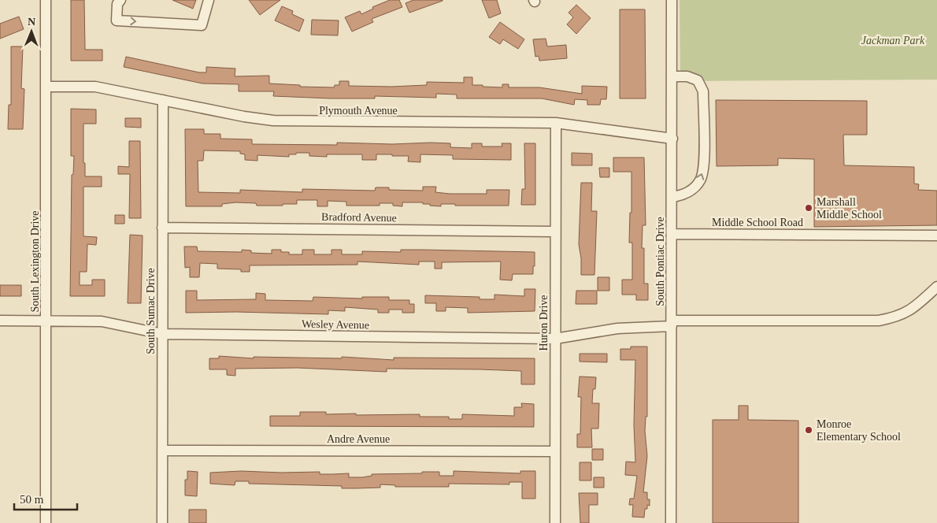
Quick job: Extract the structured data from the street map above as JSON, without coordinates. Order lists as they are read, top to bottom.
{
  "streets": {
    "street": [
      "Plymouth Avenue",
      "Bradford Avenue",
      "Middle School Road",
      "South Lexington Drive",
      "South Pontiac Drive",
      "South Sumac Drive",
      "Huron Drive",
      "Wesley Avenue",
      "Andre Avenue"
    ]
  },
  "crossings": [
    ["Plymouth Avenue", "South Lexington Drive"],
    ["Plymouth Avenue", "South Pontiac Drive"],
    ["Plymouth Avenue", "South Sumac Drive"],
    ["Plymouth Avenue", "Huron Drive"],
    ["Bradford Avenue", "South Sumac Drive"],
    ["Bradford Avenue", "Huron Drive"],
    ["Middle School Road", "South Pontiac Drive"],
    ["South Lexington Drive", "Wesley Avenue"],
    ["South Pontiac Drive", "Wesley Avenue"],
    ["South Sumac Drive", "Wesley Avenue"],
    ["South Sumac Drive", "Andre Avenue"],
    ["Huron Drive", "Wesley Avenue"],
    ["Huron Drive", "Andre Avenue"]
  ],
  "parks": ["Jackman Park"],
  "places": ["Marshall Middle School", "Monroe Elementary School"],
  "scale_bar": "50 m",
  "north": "top"
}
